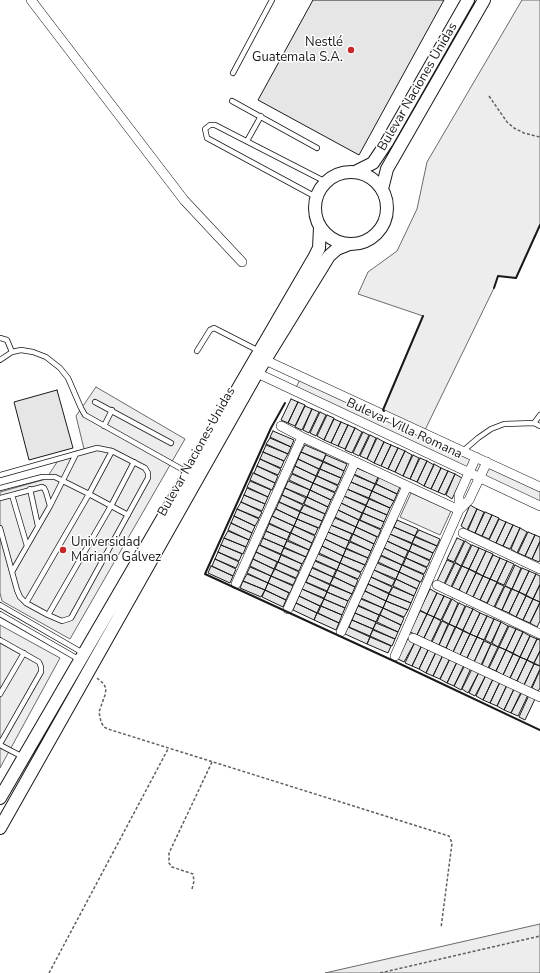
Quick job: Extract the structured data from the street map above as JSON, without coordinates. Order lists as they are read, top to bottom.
{
  "streets": {
    "main road": ["Bulevar Naciones Unidas"],
    "street": ["Bulevar Villa Romana"]
  },
  "crossings": [
    ["Bulevar Naciones Unidas", "Bulevar Villa Romana"]
  ],
  "places": ["Nestlé Guatemala S.A.", "Universidad Mariano Gálvez"]
}
